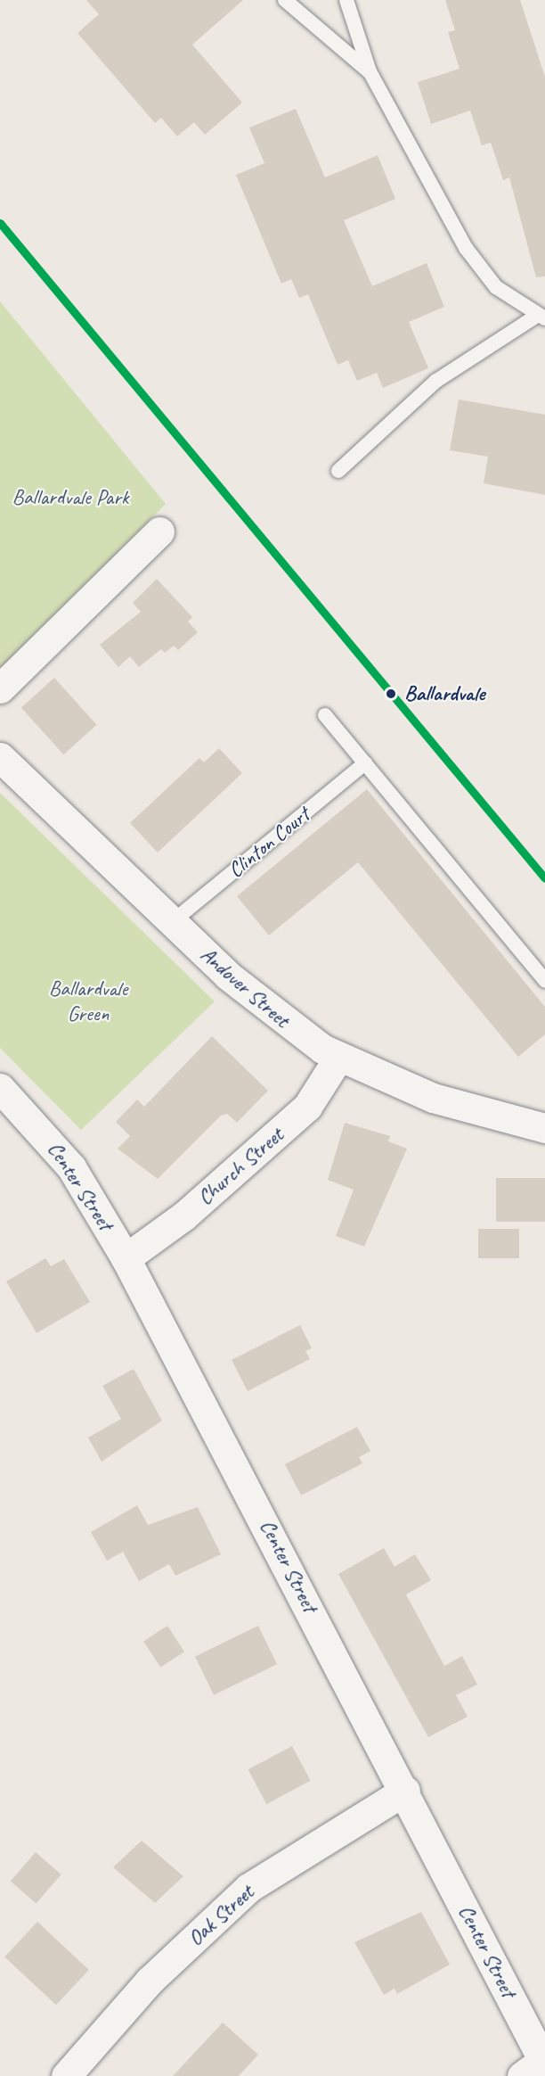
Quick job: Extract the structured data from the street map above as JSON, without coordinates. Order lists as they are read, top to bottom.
{
  "streets": {
    "street": [
      "Andover Street",
      "Church Street",
      "Center Street",
      "Oak Street"
    ],
    "lane": ["Clinton Court"]
  },
  "crossings": [
    ["Clinton Court", "Andover Street"],
    ["Andover Street", "Church Street"],
    ["Church Street", "Center Street"],
    ["Center Street", "Oak Street"]
  ],
  "parks": ["Ballardvale Park", "Ballardvale Green"],
  "places": ["Ballardvale"]
}
